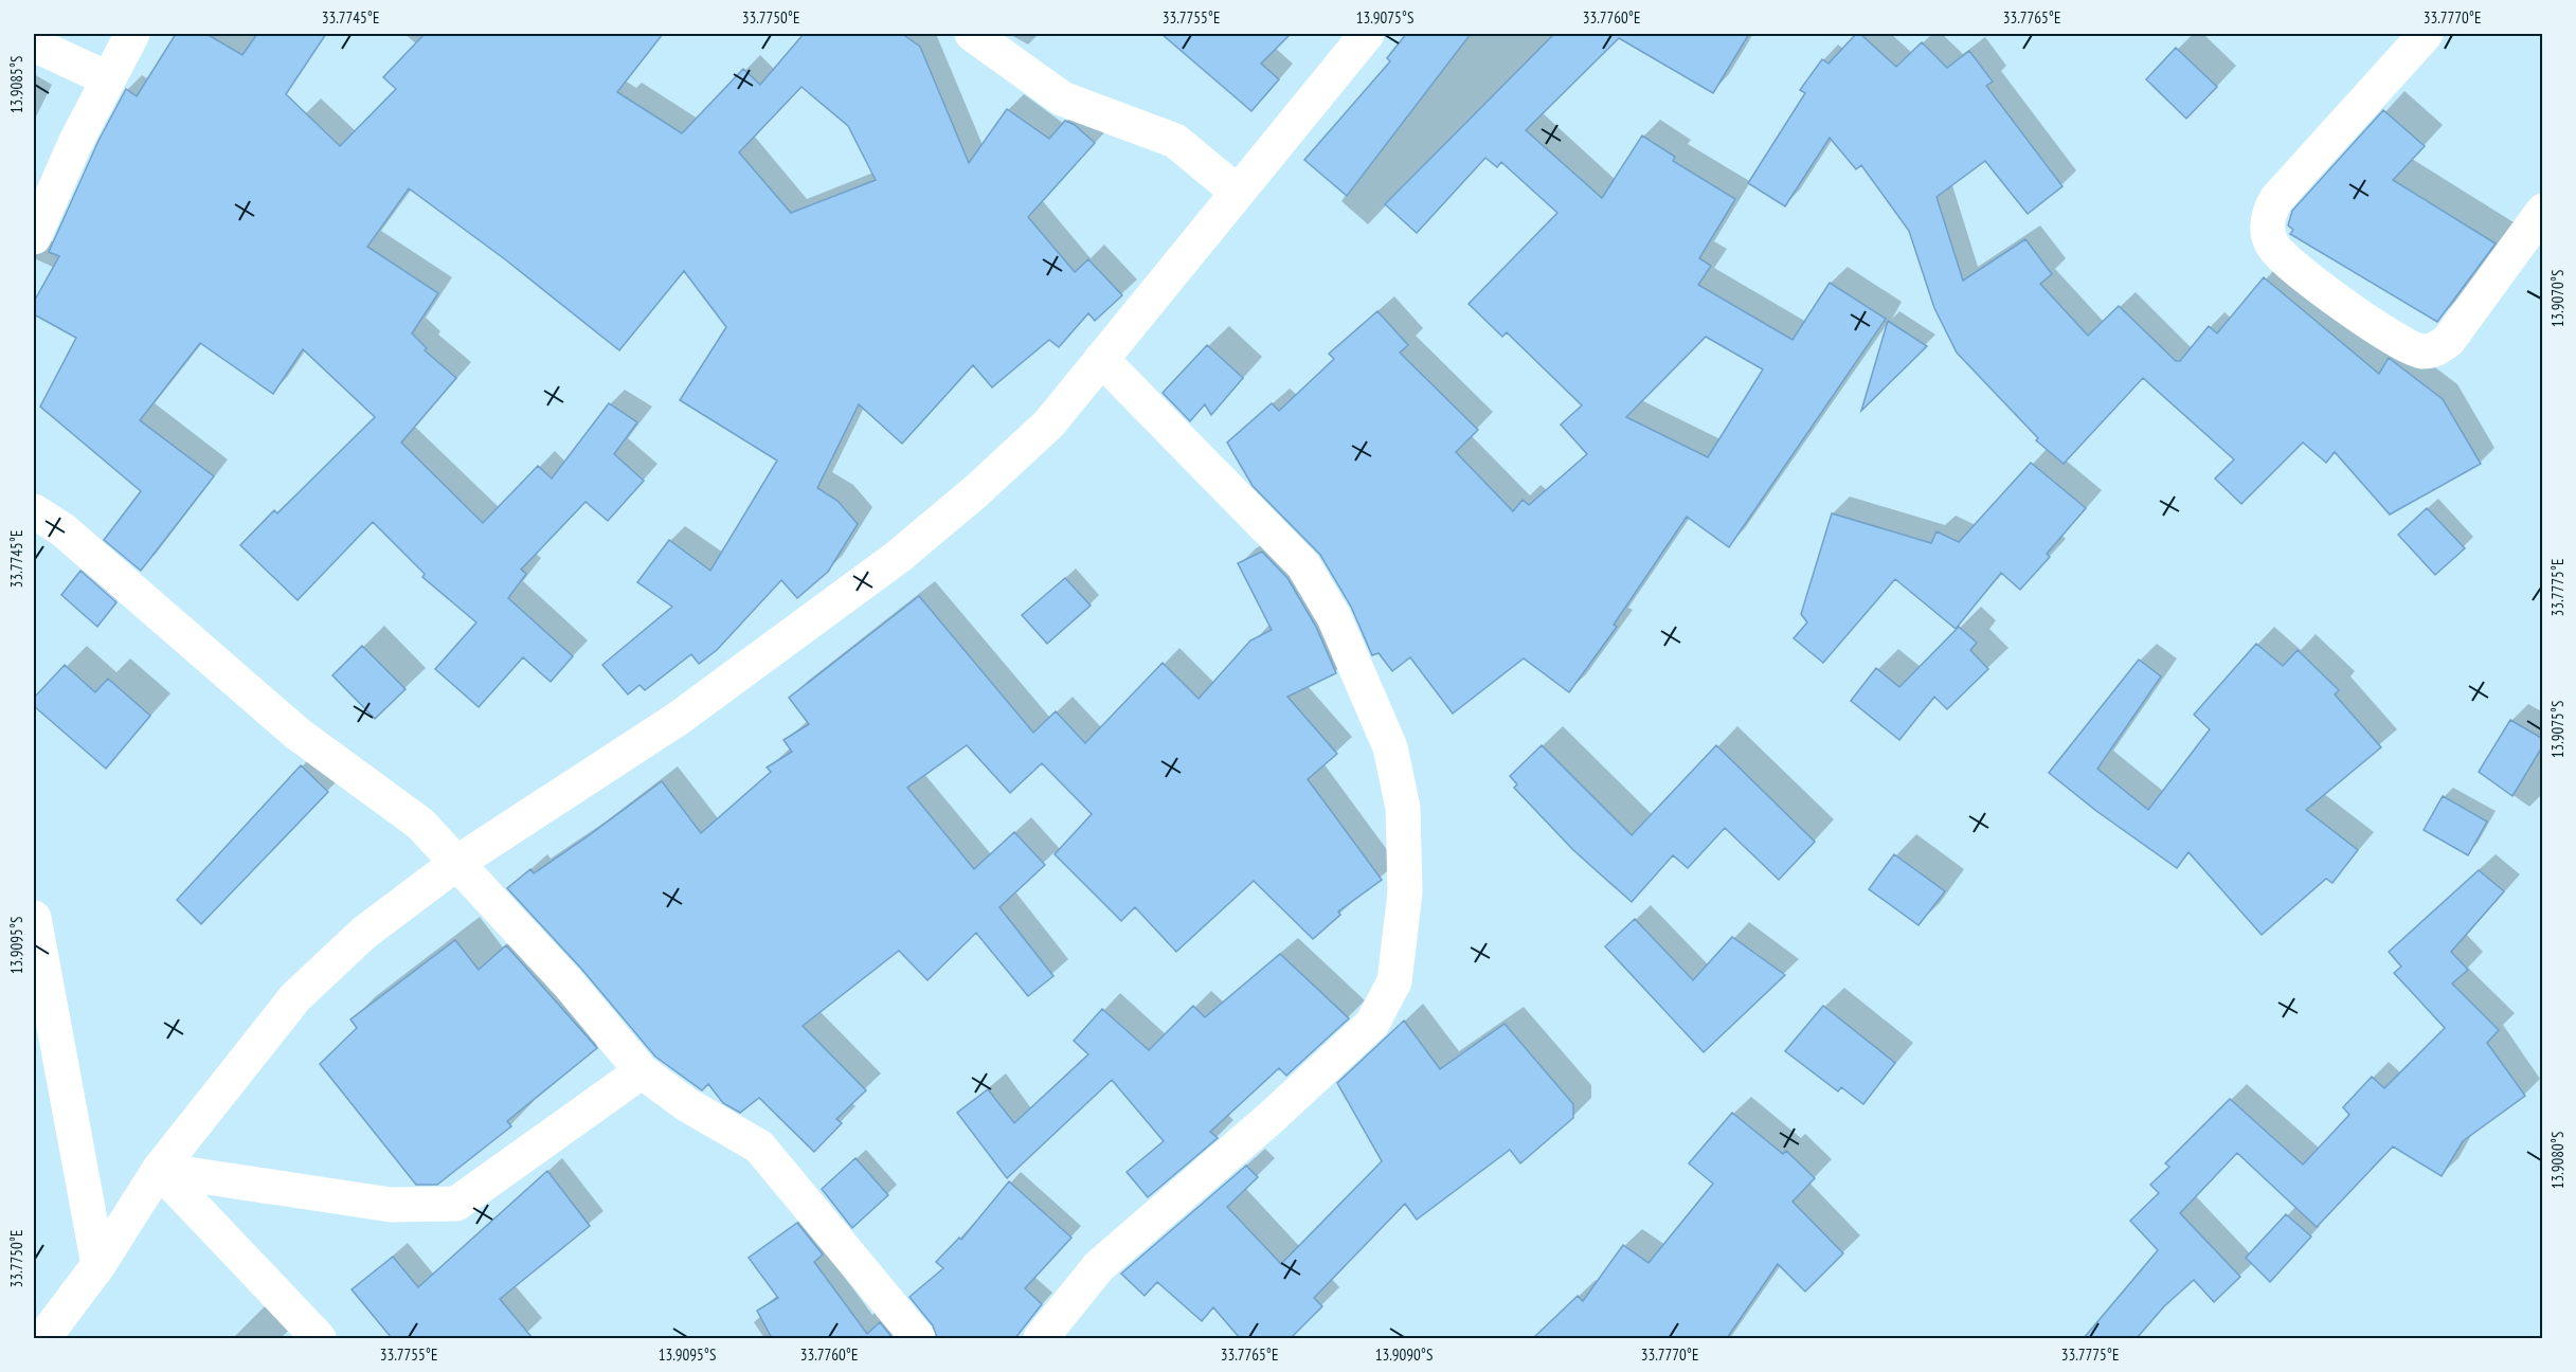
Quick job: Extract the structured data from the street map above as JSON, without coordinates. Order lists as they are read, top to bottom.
{
  "coordinates": [
    "33.7745°E",
    "33.7750°E",
    "33.7755°E",
    "13.9075°S",
    "33.7760°E",
    "33.7765°E",
    "33.7770°E",
    "13.9085°S",
    "13.9070°S",
    "33.7775°E",
    "13.9095°S",
    "13.9080°S",
    "13.9090°S"
  ]
}
